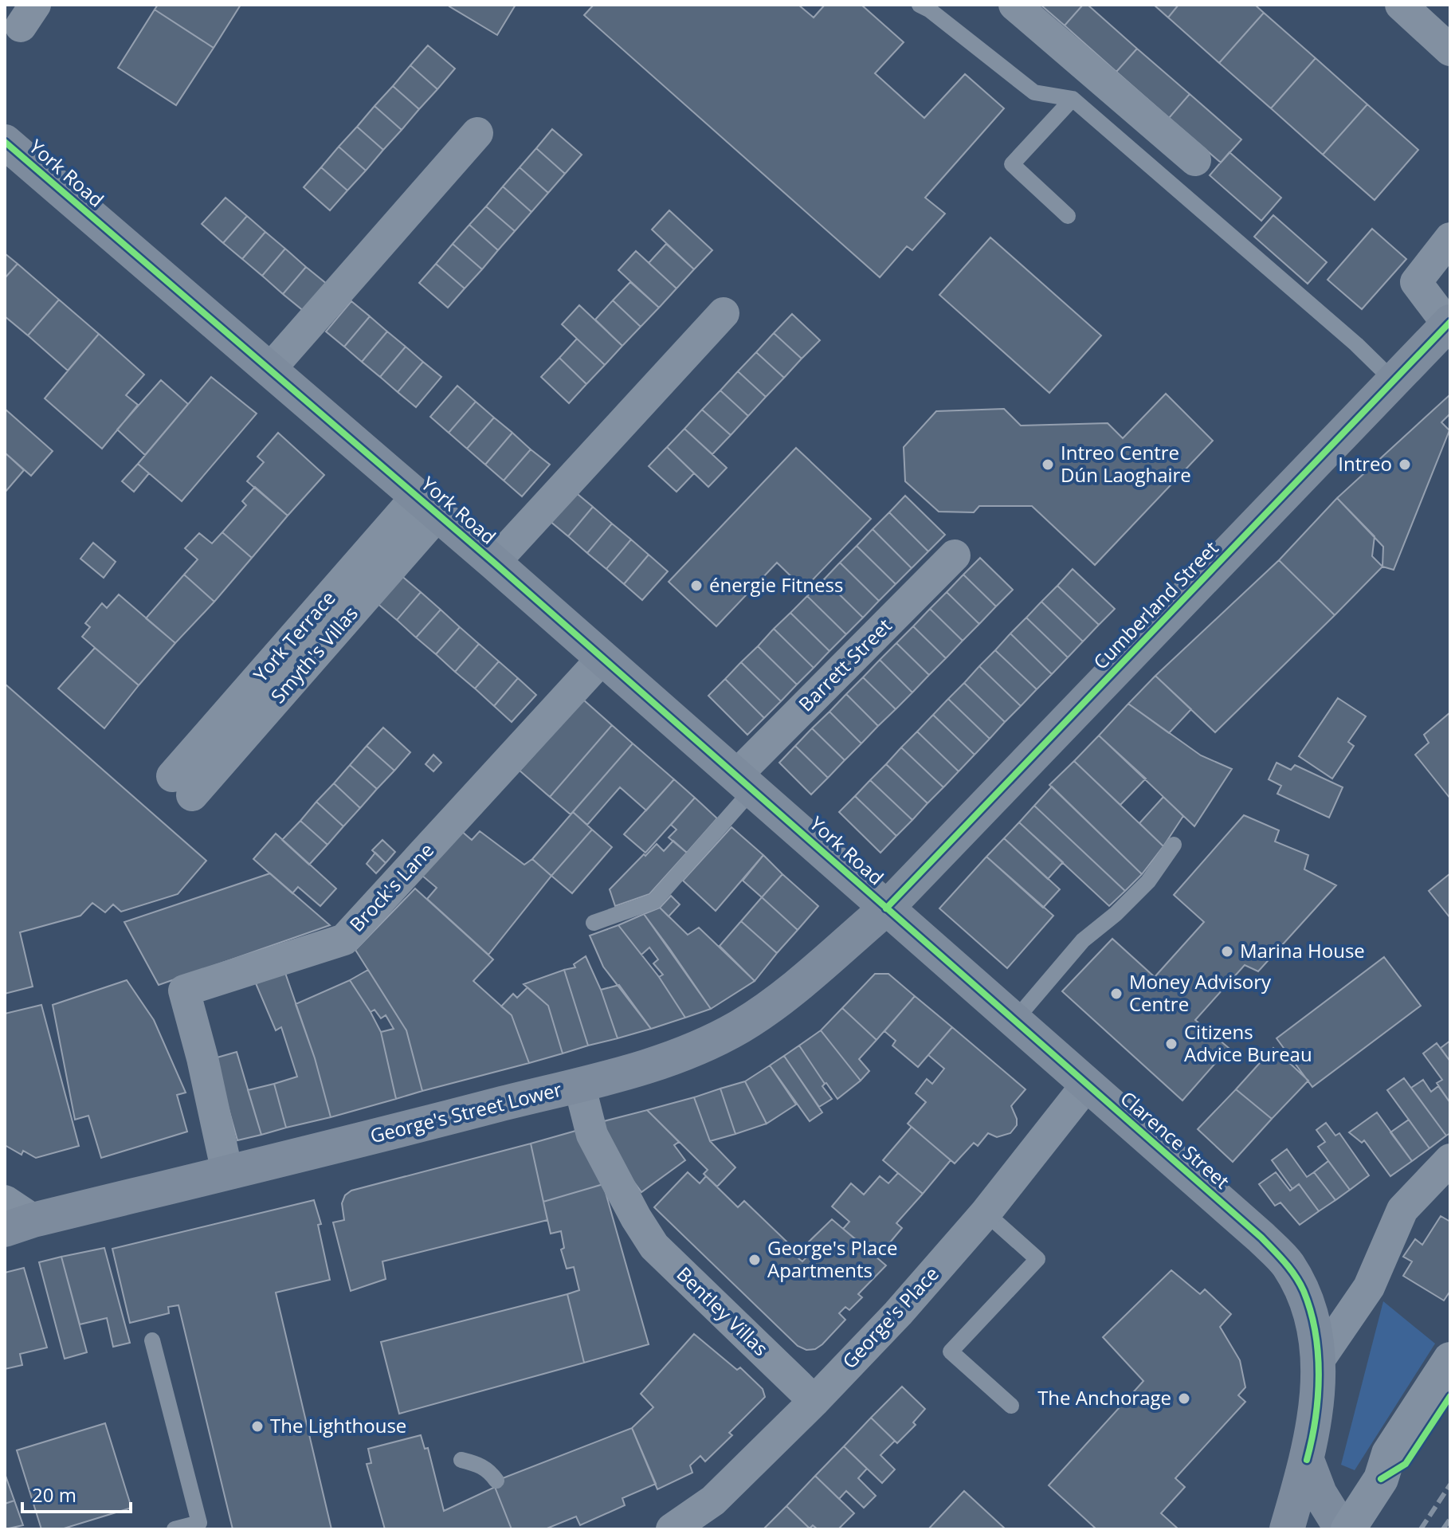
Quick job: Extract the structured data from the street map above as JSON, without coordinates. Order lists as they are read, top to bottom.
{
  "streets": {
    "main road": [
      "York Road",
      "Cumberland Street",
      "George's Street Lower",
      "Clarence Street"
    ],
    "street": [
      "Smyth's Villas",
      "Barrett Street",
      "Brock's Lane",
      "Bentley Villas",
      "George's Place"
    ]
  },
  "crossings": [
    ["York Road", "Cumberland Street"],
    ["York Road", "Smyth's Villas"],
    ["York Road", "Barrett Street"],
    ["York Road", "Brock's Lane"],
    ["York Road", "George's Street Lower"],
    ["York Road", "Clarence Street"],
    ["Cumberland Street", "George's Street Lower"],
    ["Cumberland Street", "Clarence Street"],
    ["Brock's Lane", "George's Street Lower"],
    ["George's Street Lower", "Clarence Street"],
    ["George's Street Lower", "Bentley Villas"],
    ["Clarence Street", "George's Place"],
    ["Bentley Villas", "George's Place"]
  ],
  "places": [
    "Intreo Centre Dún Laoghaire",
    "Intreo",
    "énergie Fitness",
    "Marina House",
    "Money Advisory Centre",
    "Citizens Advice Bureau",
    "George's Place Apartments",
    "The Anchorage",
    "The Lighthouse"
  ],
  "scale_bar": "20 m"
}
